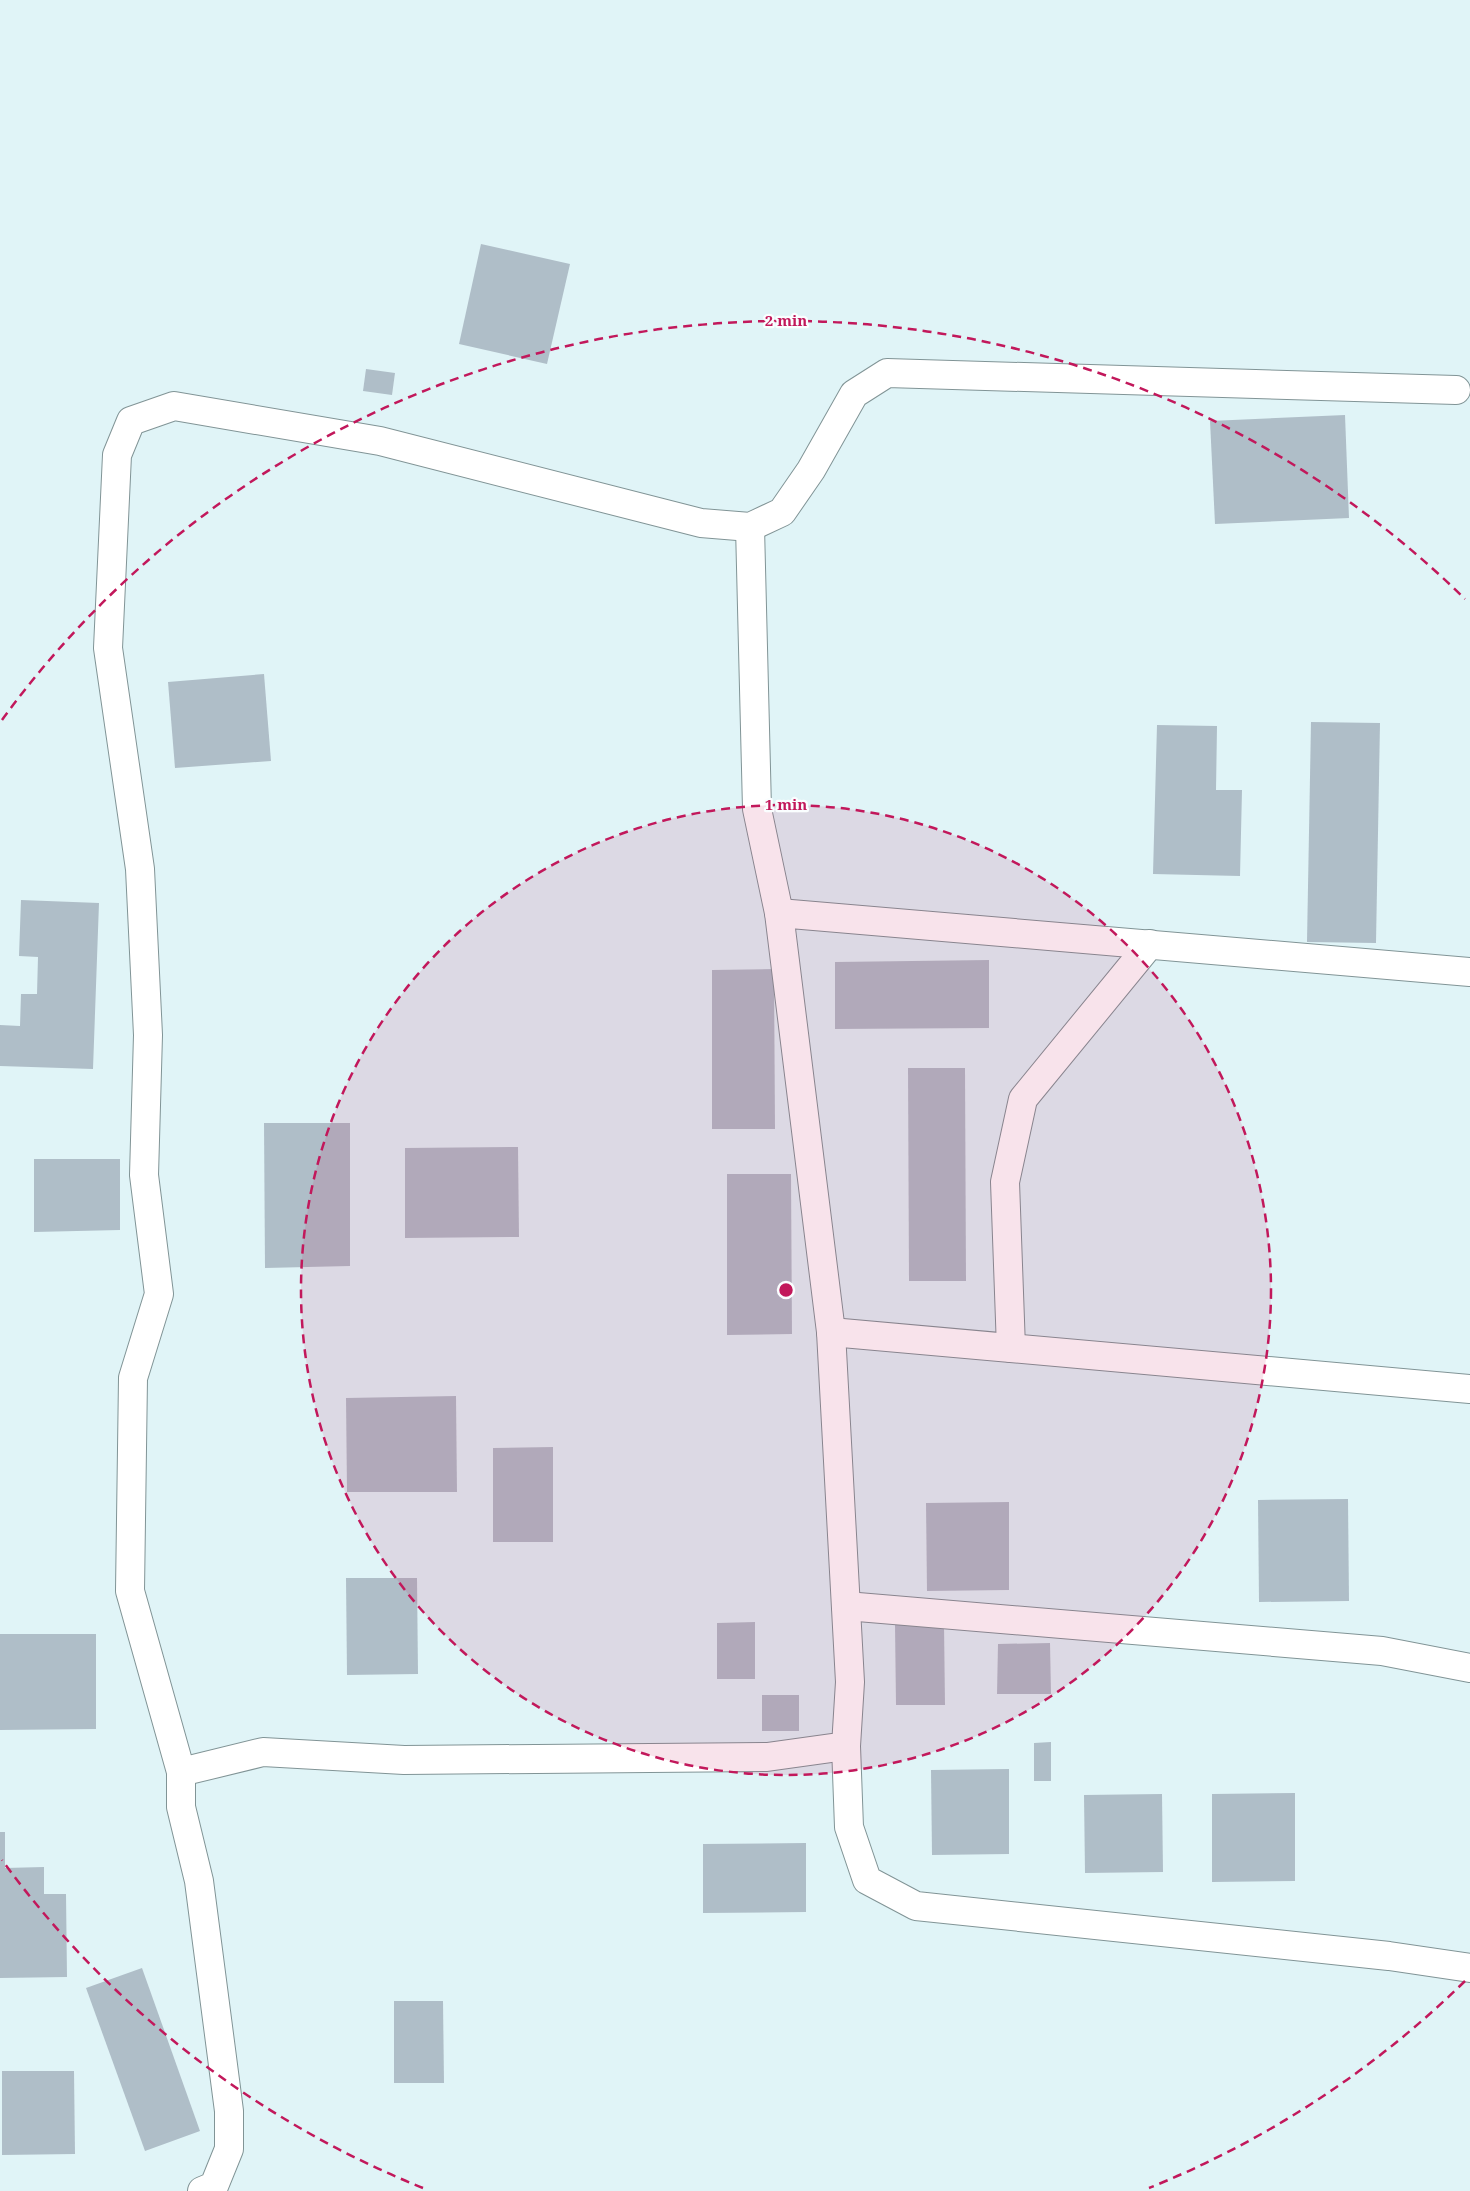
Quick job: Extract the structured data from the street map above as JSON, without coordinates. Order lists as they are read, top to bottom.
{
  "rings": ["2 min", "1 min"]
}
